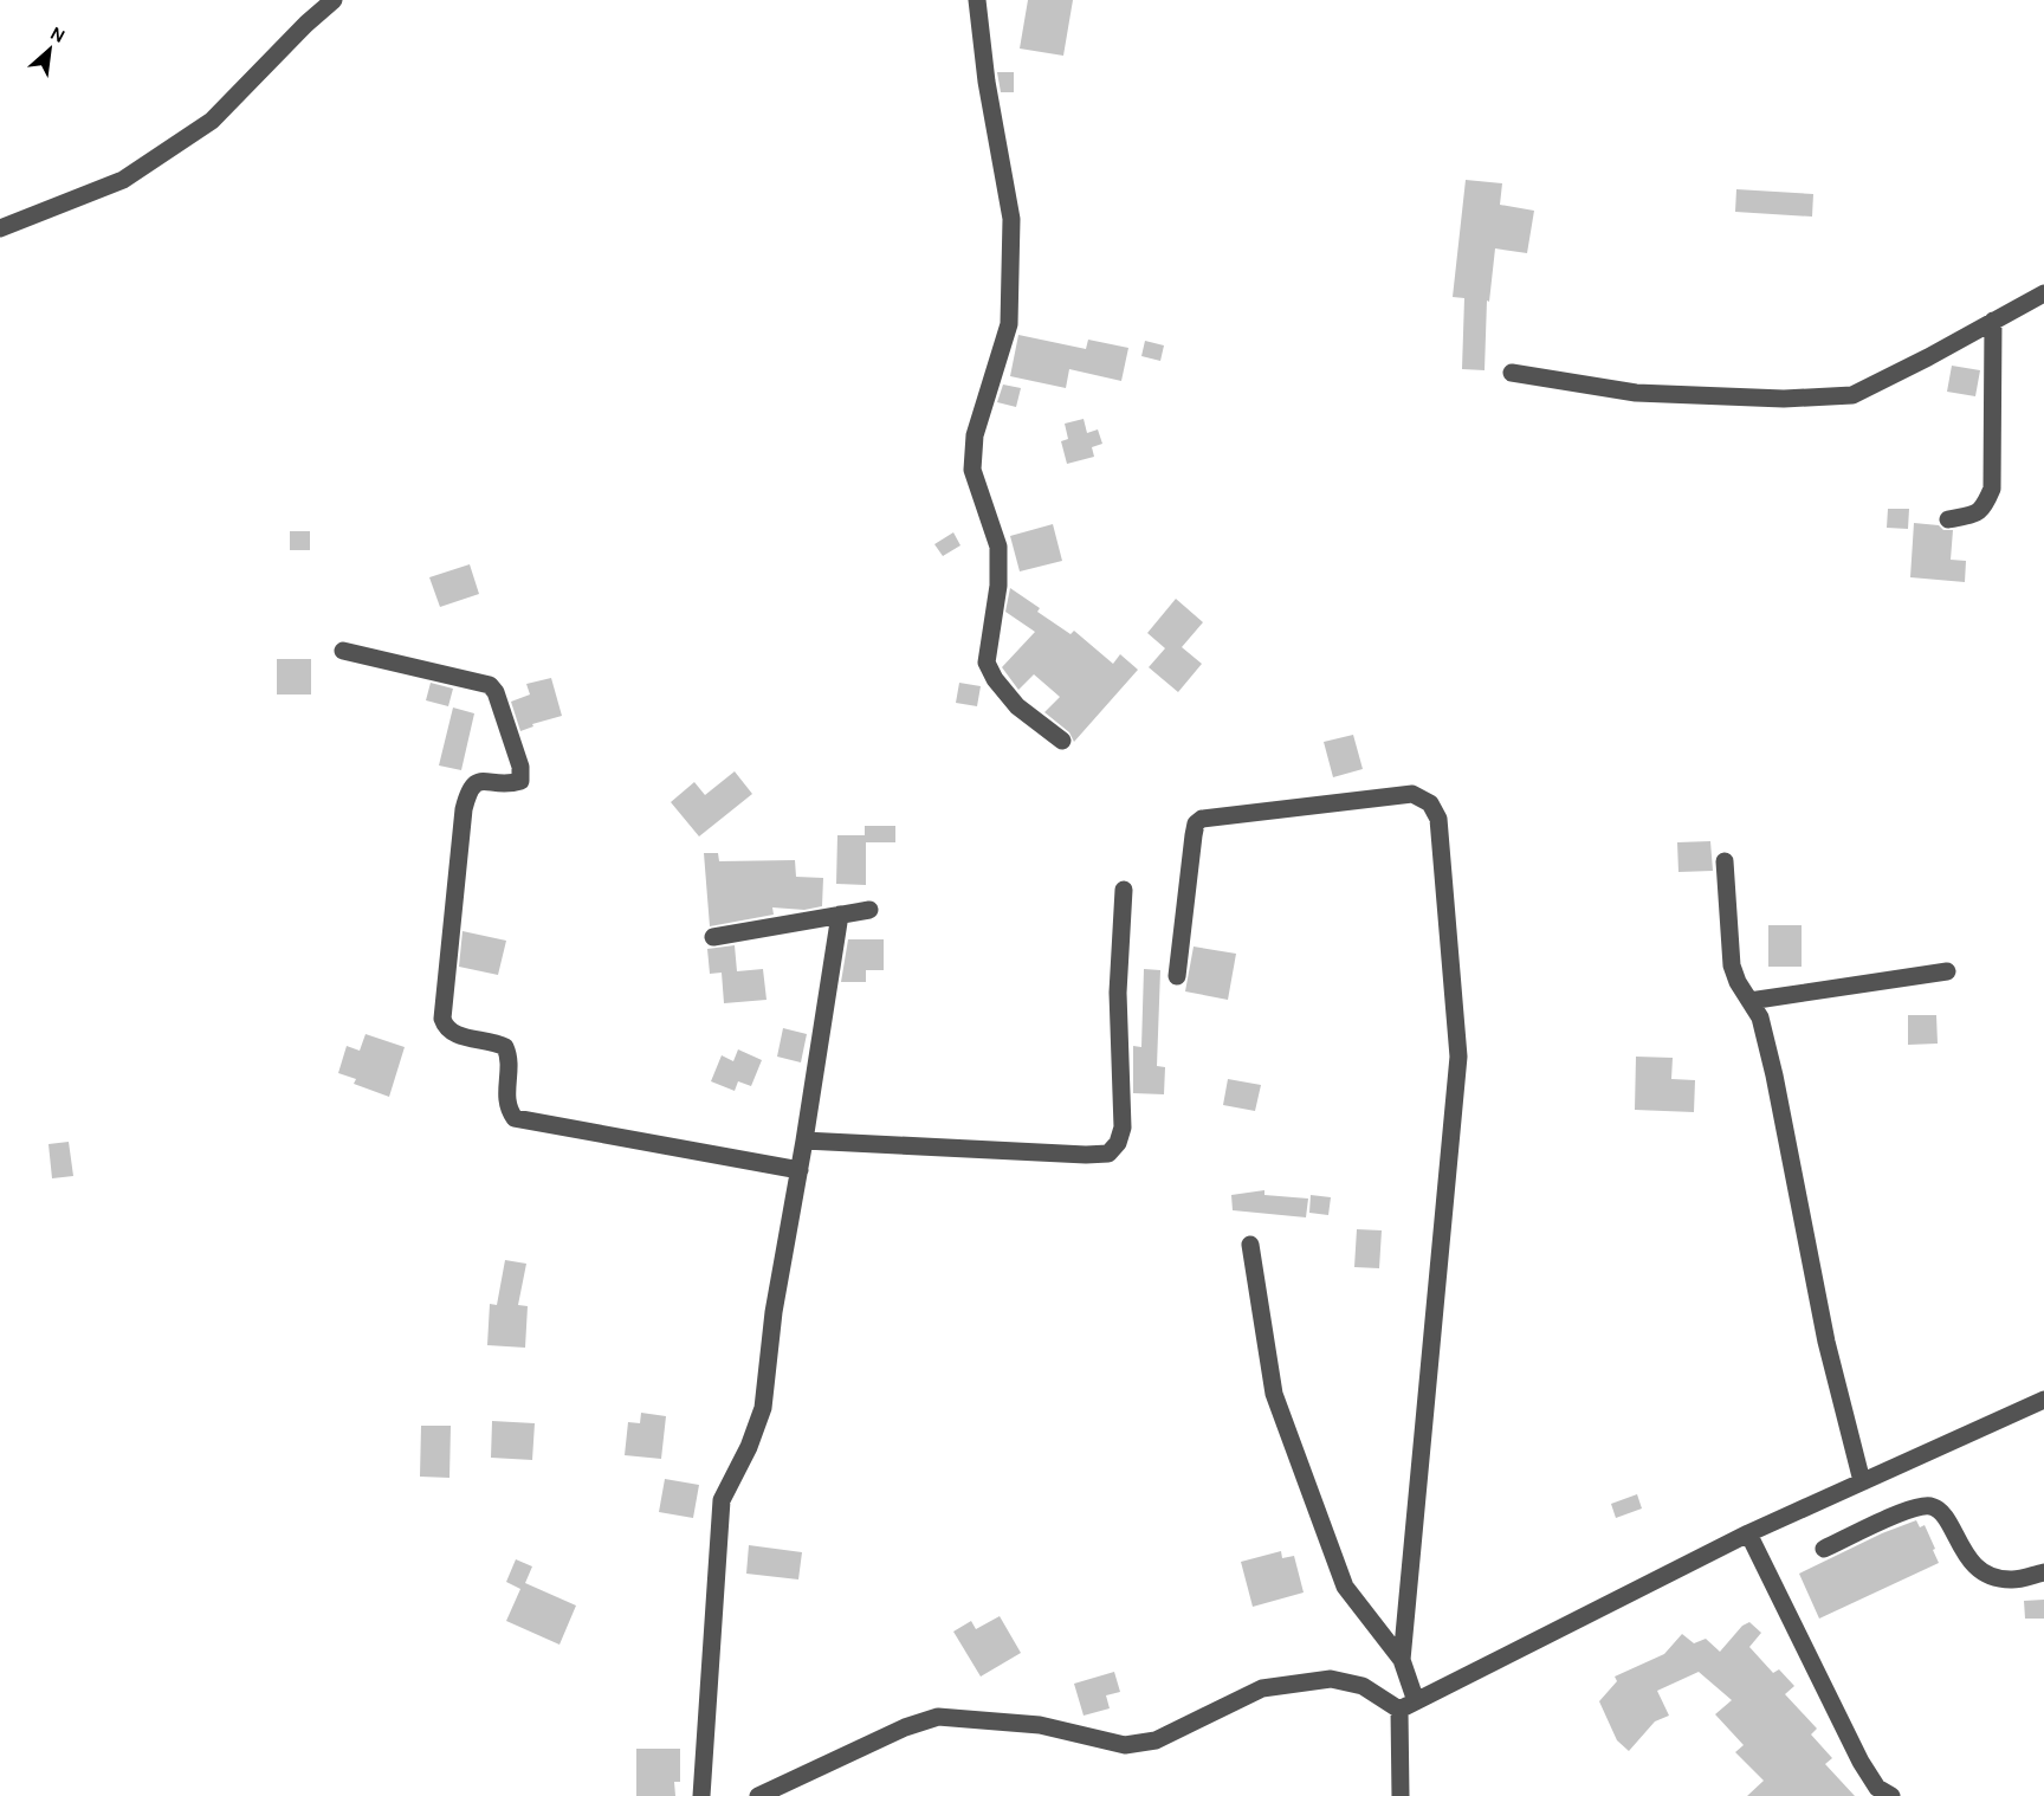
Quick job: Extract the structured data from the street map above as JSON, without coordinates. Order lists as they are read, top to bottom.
{
  "north": "top right"
}
